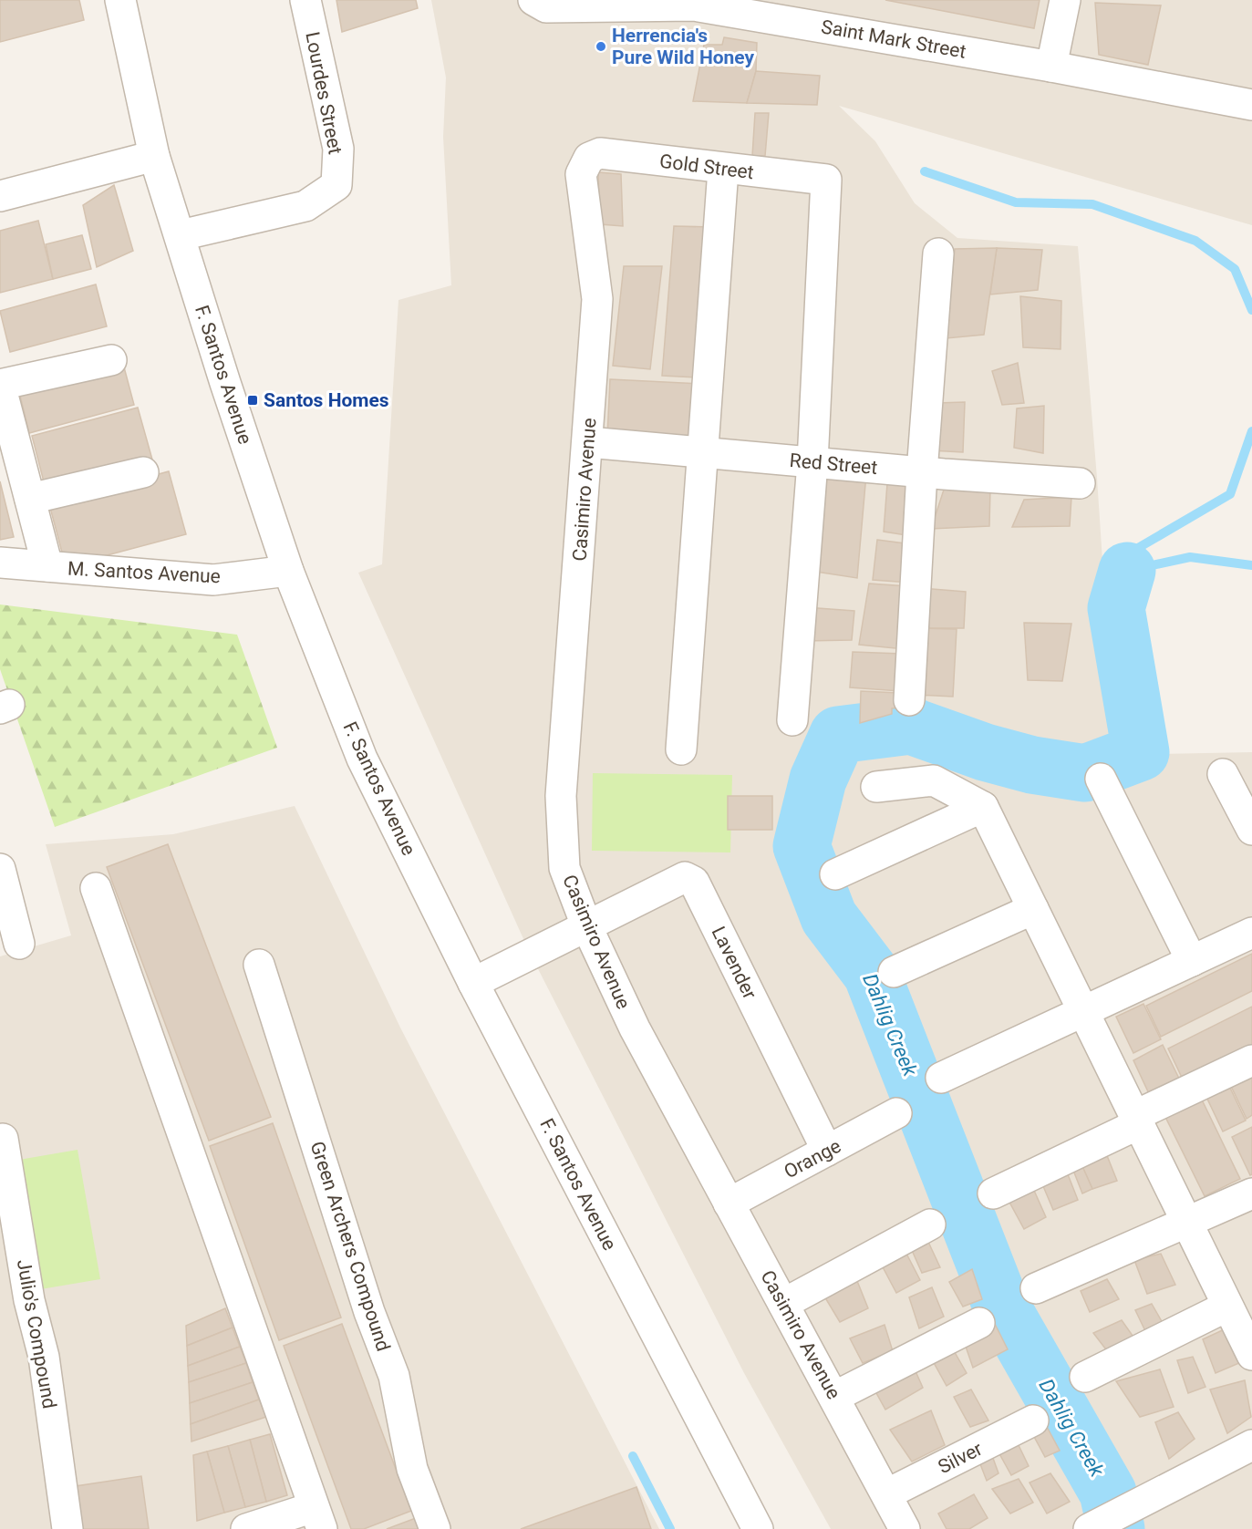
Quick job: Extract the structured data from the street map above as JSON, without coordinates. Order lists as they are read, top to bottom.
{
  "streets": {
    "street": [
      "Saint Mark Street",
      "Lourdes Street",
      "Gold Street",
      "F. Santos Avenue",
      "Red Street",
      "Casimiro Avenue",
      "M. Santos Avenue",
      "Lavender",
      "Orange",
      "Green Archers Compound",
      "Julio's Compound",
      "Silver"
    ]
  },
  "crossings": [
    ["Lourdes Street", "F. Santos Avenue"],
    ["Gold Street", "Red Street"],
    ["Gold Street", "Casimiro Avenue"],
    ["F. Santos Avenue", "M. Santos Avenue"],
    ["Red Street", "Casimiro Avenue"],
    ["Casimiro Avenue", "Lavender"],
    ["Casimiro Avenue", "Orange"],
    ["Casimiro Avenue", "Silver"],
    ["Lavender", "Orange"]
  ],
  "water": ["Dahlig Creek"],
  "places": {
    "other": ["Herrencia's Pure Wild Honey"],
    "transit": ["Santos Homes"]
  }
}
